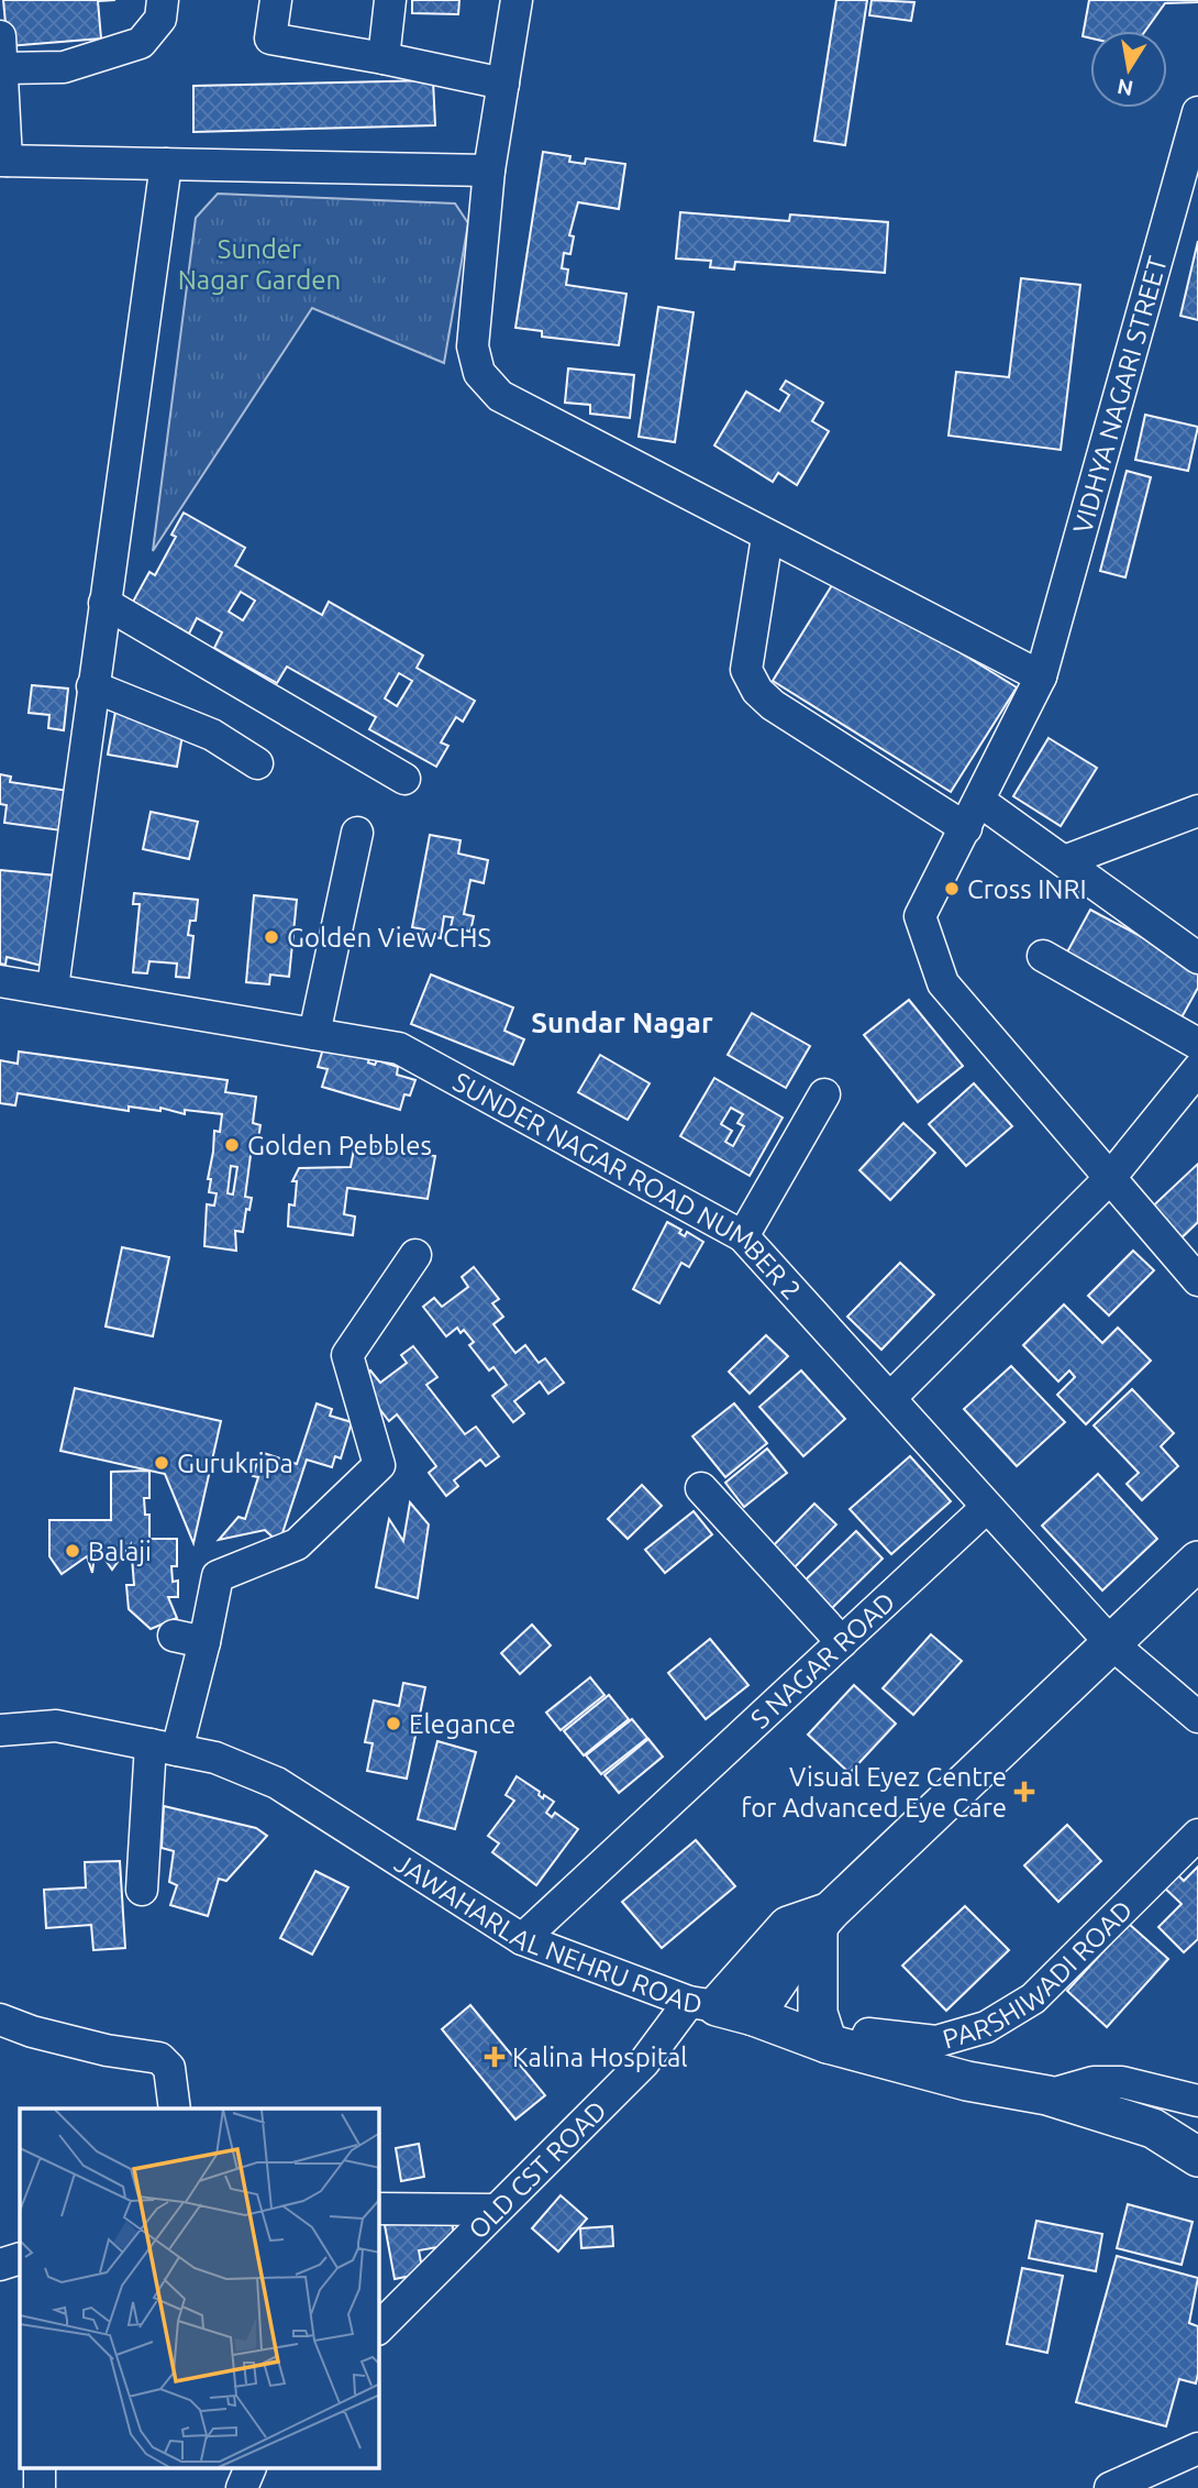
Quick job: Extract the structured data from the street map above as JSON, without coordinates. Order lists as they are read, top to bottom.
{
  "streets": {
    "main road": ["JAWAHARLAL NEHRU ROAD"],
    "street": [
      "VIDHYA NAGARI STREET",
      "SUNDER NAGAR ROAD NUMBER 2",
      "S NAGAR ROAD",
      "PARSHIWADI ROAD",
      "OLD CST ROAD"
    ]
  },
  "crossings": [
    ["SUNDER NAGAR ROAD NUMBER 2", "S NAGAR ROAD"],
    ["S NAGAR ROAD", "JAWAHARLAL NEHRU ROAD"],
    ["JAWAHARLAL NEHRU ROAD", "PARSHIWADI ROAD"],
    ["JAWAHARLAL NEHRU ROAD", "OLD CST ROAD"]
  ],
  "districts": ["Sundar Nagar"],
  "parks": ["Sunder Nagar Garden"],
  "places": {
    "other": [
      "Cross INRI",
      "Golden View CHS",
      "Golden Pebbles",
      "Gurukripa",
      "Balaji",
      "Elegance"
    ],
    "health": ["Visual Eyez Centre for Advanced Eye Care", "Kalina Hospital"]
  },
  "north": "bottom"
}
